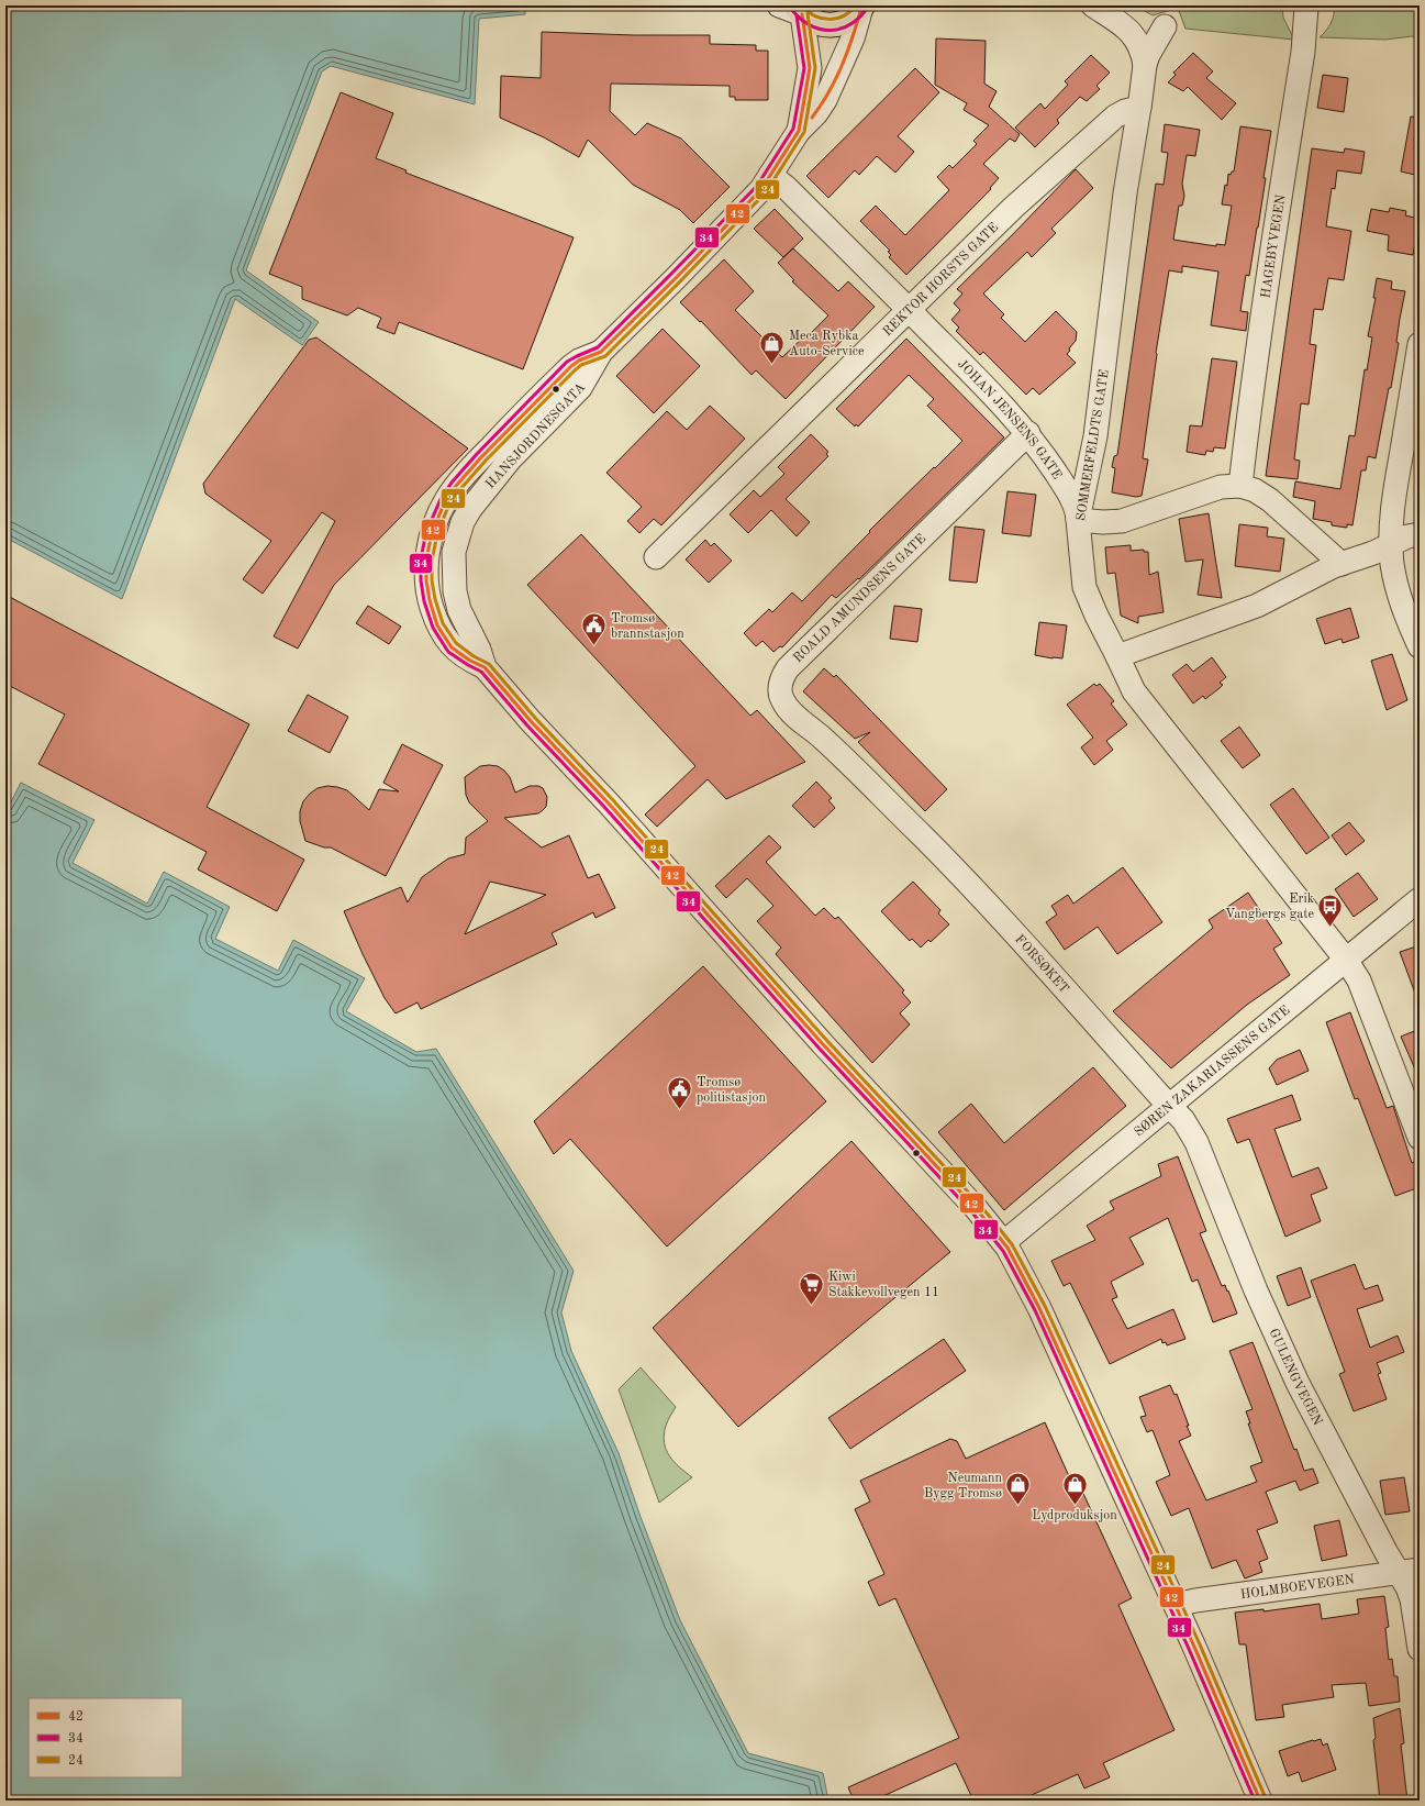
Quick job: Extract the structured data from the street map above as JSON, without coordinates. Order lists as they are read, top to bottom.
{
  "streets": {
    "street": [
      "HAGEBYVEGEN",
      "REKTOR HORSTS GATE",
      "JOHAN JENSENS GATE",
      "HANSJORDNESGATA",
      "SOMMERFELDTS GATE",
      "ROALD AMUNDSENS GATE",
      "FORSØKET",
      "SØREN ZAKARIASSENS GATE",
      "GULENGVEGEN",
      "HOLMBOEVEGEN"
    ]
  },
  "crossings": [
    ["REKTOR HORSTS GATE", "JOHAN JENSENS GATE"],
    ["REKTOR HORSTS GATE", "SOMMERFELDTS GATE"],
    ["JOHAN JENSENS GATE", "HANSJORDNESGATA"],
    ["JOHAN JENSENS GATE", "SOMMERFELDTS GATE"],
    ["JOHAN JENSENS GATE", "ROALD AMUNDSENS GATE"],
    ["HANSJORDNESGATA", "SØREN ZAKARIASSENS GATE"],
    ["HANSJORDNESGATA", "HOLMBOEVEGEN"],
    ["ROALD AMUNDSENS GATE", "FORSØKET"],
    ["FORSØKET", "SØREN ZAKARIASSENS GATE"],
    ["FORSØKET", "GULENGVEGEN"],
    ["SØREN ZAKARIASSENS GATE", "GULENGVEGEN"],
    ["GULENGVEGEN", "HOLMBOEVEGEN"]
  ],
  "places": {
    "shop": ["Meca Rybka Auto-Service", "Neumann Bygg Tromsø", "Lydproduksjon"],
    "public building": ["Tromsø brannstasjon", "Tromsø politistasjon"],
    "bus stop": ["Erik Vangbergs gate"],
    "supermarket": ["Kiwi Stakkevollvegen 11"]
  },
  "lines": ["transit line 24", "transit line 42", "transit line 34"],
  "legend": ["42", "34", "24"]
}
